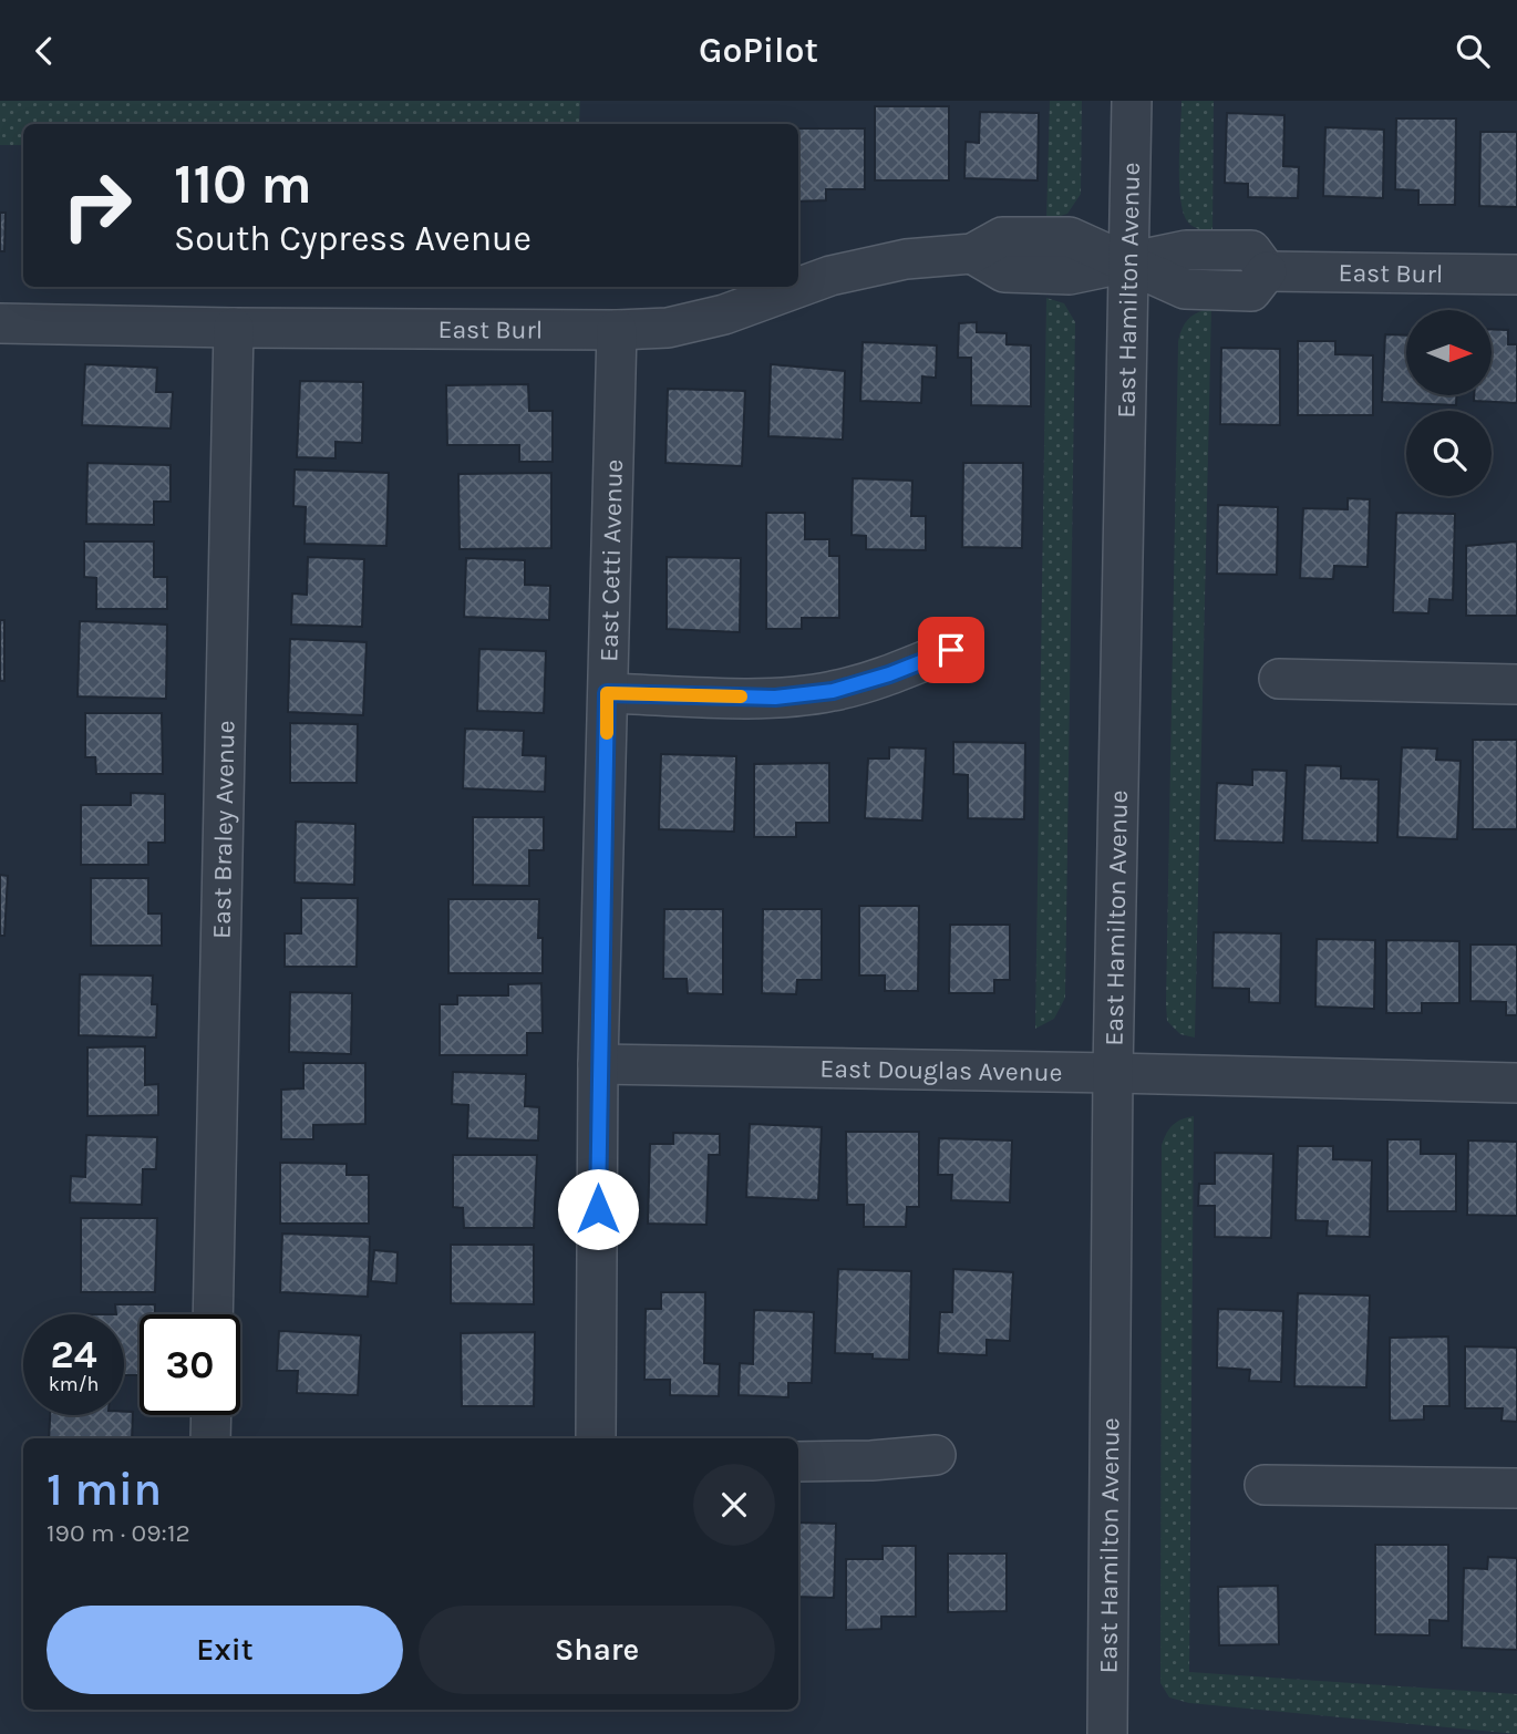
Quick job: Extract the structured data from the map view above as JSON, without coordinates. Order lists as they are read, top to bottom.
{
  "streets": {
    "street": [
      "East Burl",
      "East Hamilton Avenue",
      "East Cetti Avenue",
      "East Braley Avenue",
      "East Douglas Avenue"
    ]
  },
  "crossings": [
    ["East Burl", "East Hamilton Avenue"],
    ["East Burl", "East Cetti Avenue"],
    ["East Burl", "East Braley Avenue"],
    ["East Hamilton Avenue", "East Douglas Avenue"],
    ["East Cetti Avenue", "East Douglas Avenue"]
  ],
  "north": "right",
  "page": {
    "header": "GoPilot",
    "turn": ["110 m", "South Cypress Avenue"],
    "speed": "24 km/h",
    "limit": "30",
    "heading": ["1 min", "190 m · 09:12"],
    "buttons": ["Exit", "Share"]
  }
}
